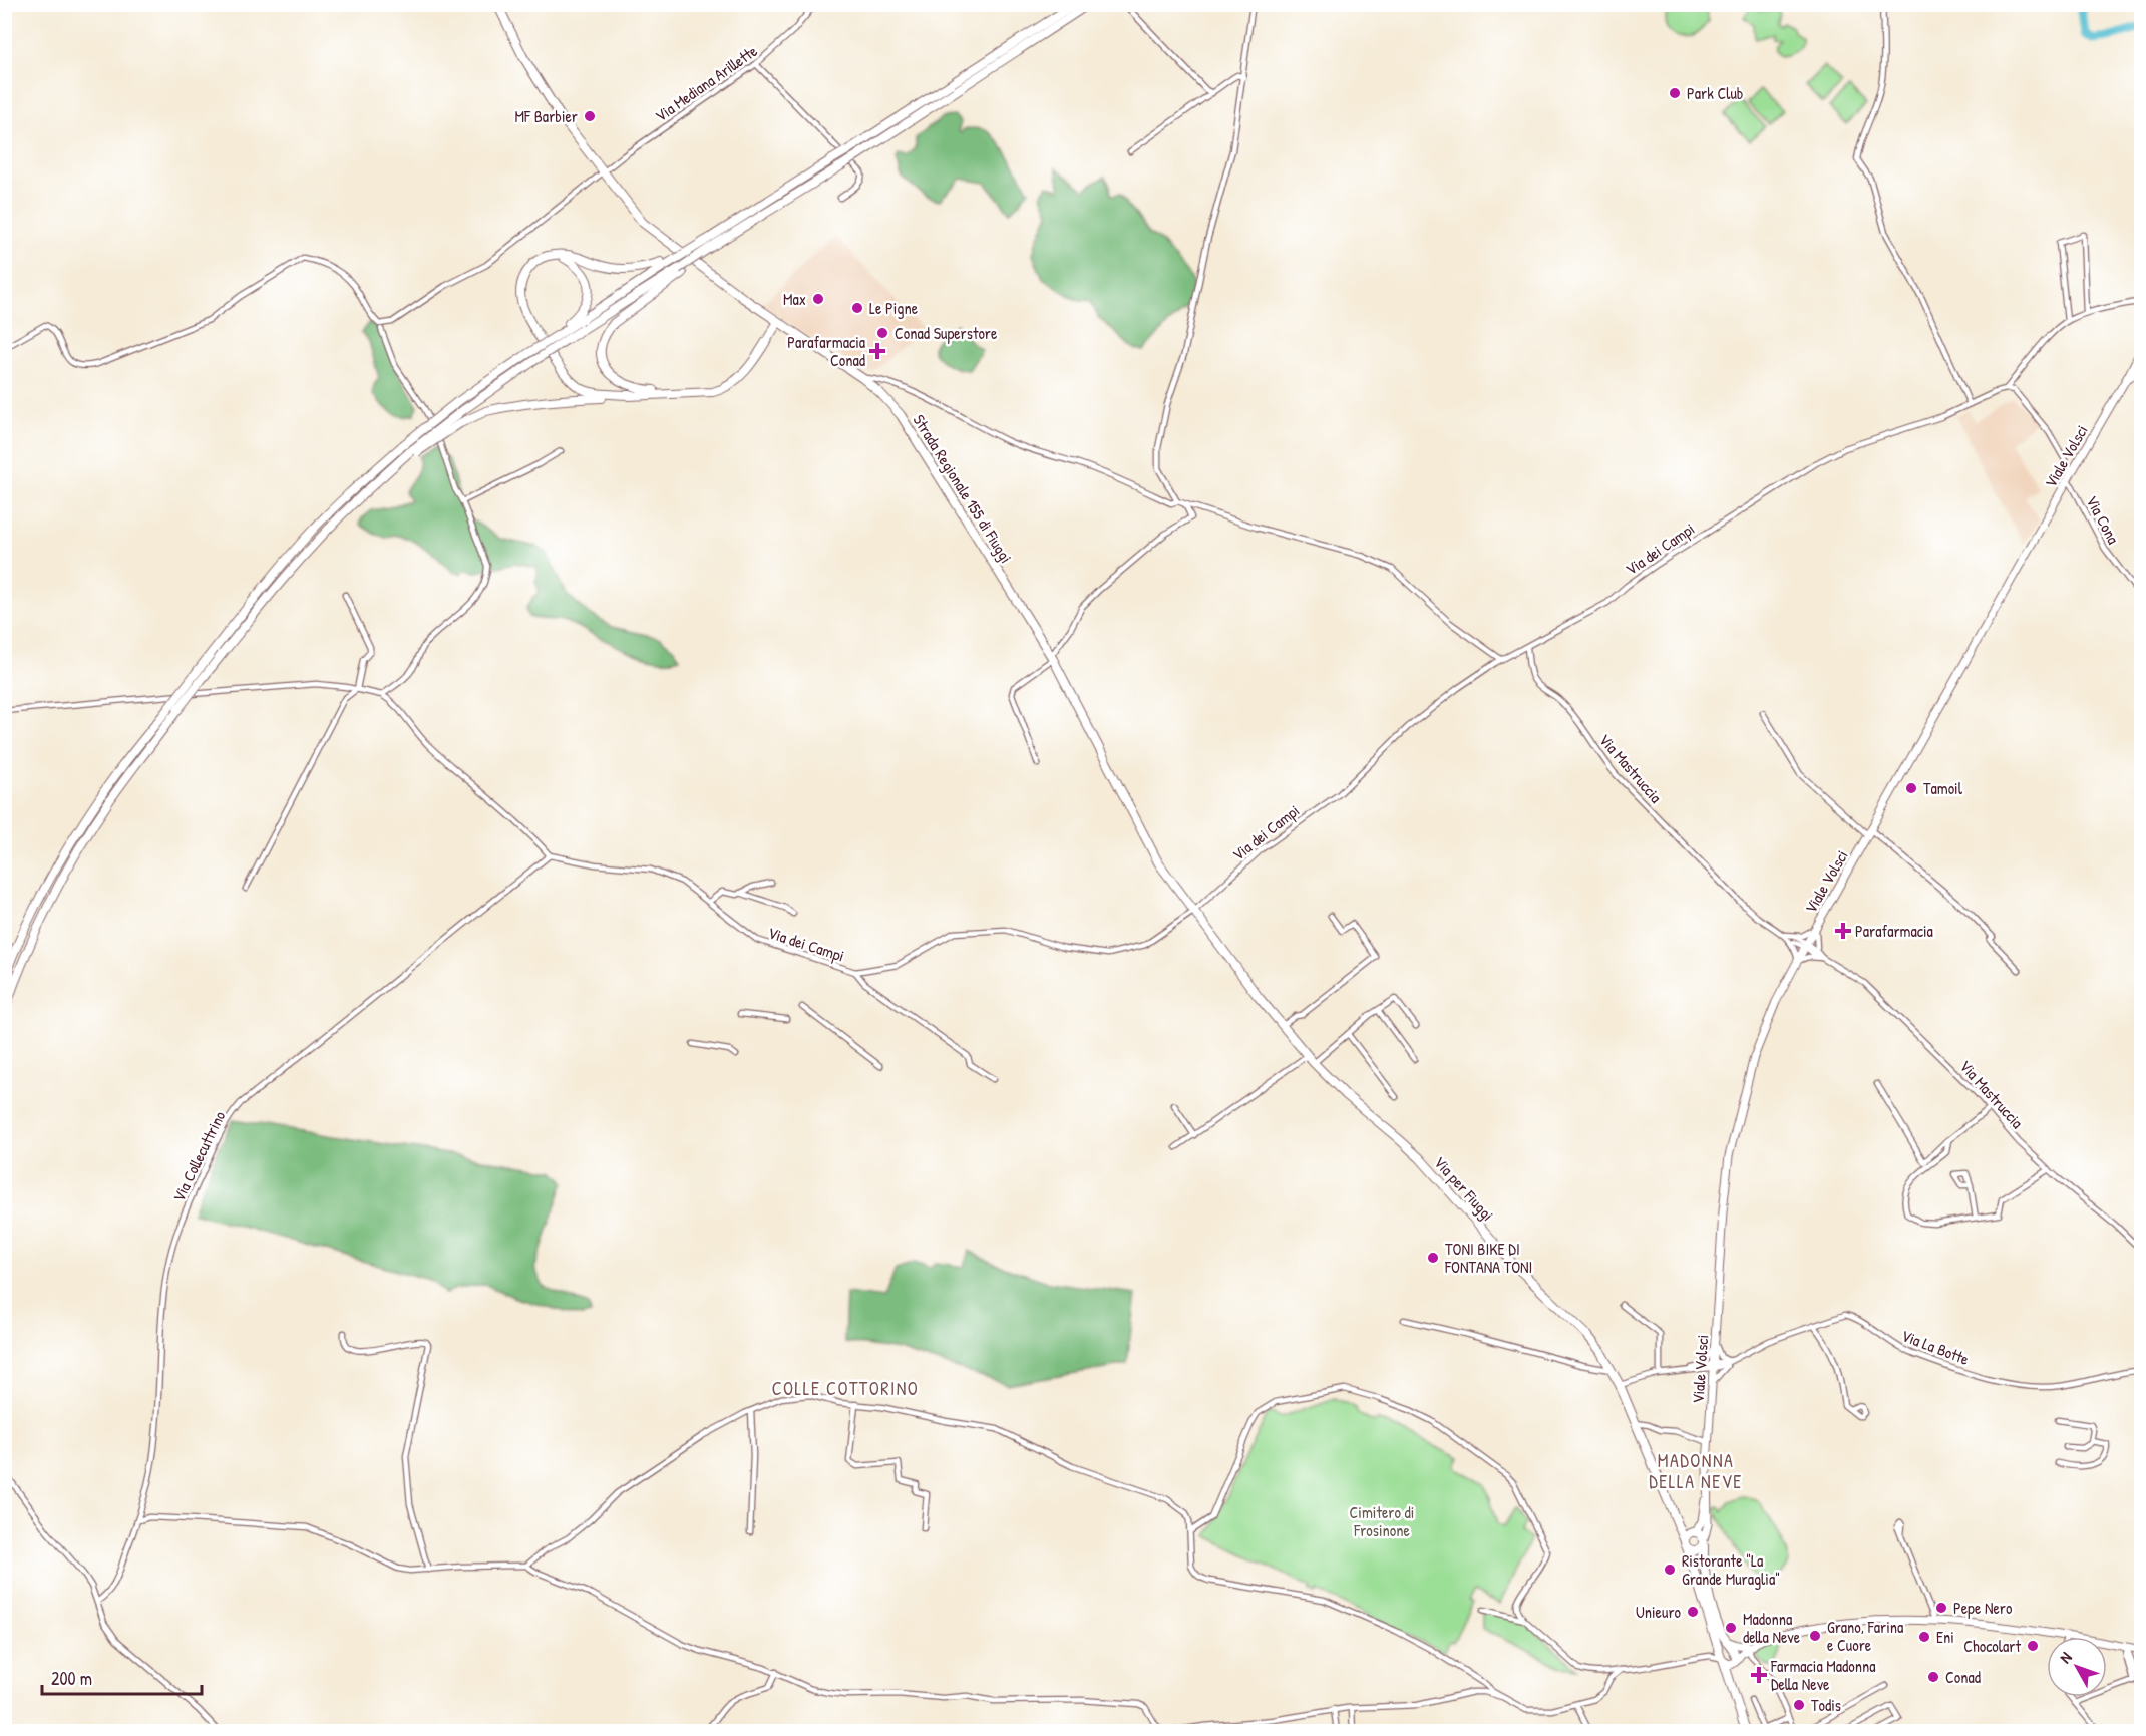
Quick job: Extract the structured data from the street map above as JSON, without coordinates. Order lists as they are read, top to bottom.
{
  "streets": {
    "main road": ["Viale Volsci", "Strada Regionale 155 di Fiuggi", "Via per Fiuggi"],
    "street": [
      "Via Mediana Arillette",
      "Via Cona",
      "Via dei Campi",
      "Via Mastruccia",
      "Via Collecuttrino",
      "Via La Botte"
    ]
  },
  "crossings": [
    ["Via Mediana Arillette", "Strada Regionale 155 di Fiuggi"],
    ["Viale Volsci", "Via Cona"],
    ["Viale Volsci", "Via Mastruccia"],
    ["Viale Volsci", "Via per Fiuggi"],
    ["Strada Regionale 155 di Fiuggi", "Via dei Campi"],
    ["Strada Regionale 155 di Fiuggi", "Via per Fiuggi"],
    ["Via dei Campi", "Via Mastruccia"],
    ["Via dei Campi", "Via Collecuttrino"],
    ["Via dei Campi", "Via per Fiuggi"]
  ],
  "districts": ["COLLE COTTORINO", "MADONNA DELLA NEVE"],
  "parks": ["Cimitero di Frosinone"],
  "places": {
    "other": [
      "Park Club",
      "MF Barbier",
      "Max",
      "Le Pigne",
      "Conad Superstore",
      "Tamoil",
      "TONI BIKE DI FONTANA TONI",
      "Ristorante \"La Grande Muraglia\"",
      "Pepe Nero",
      "Unieuro",
      "Madonna della Neve",
      "Grano, Farina e Cuore",
      "Eni",
      "Chocolart",
      "Conad",
      "Todis"
    ],
    "health": ["Parafarmacia Conad", "Parafarmacia", "Farmacia Madonna Della Neve"]
  },
  "scale_bar": "200 m",
  "north": "top left"
}
